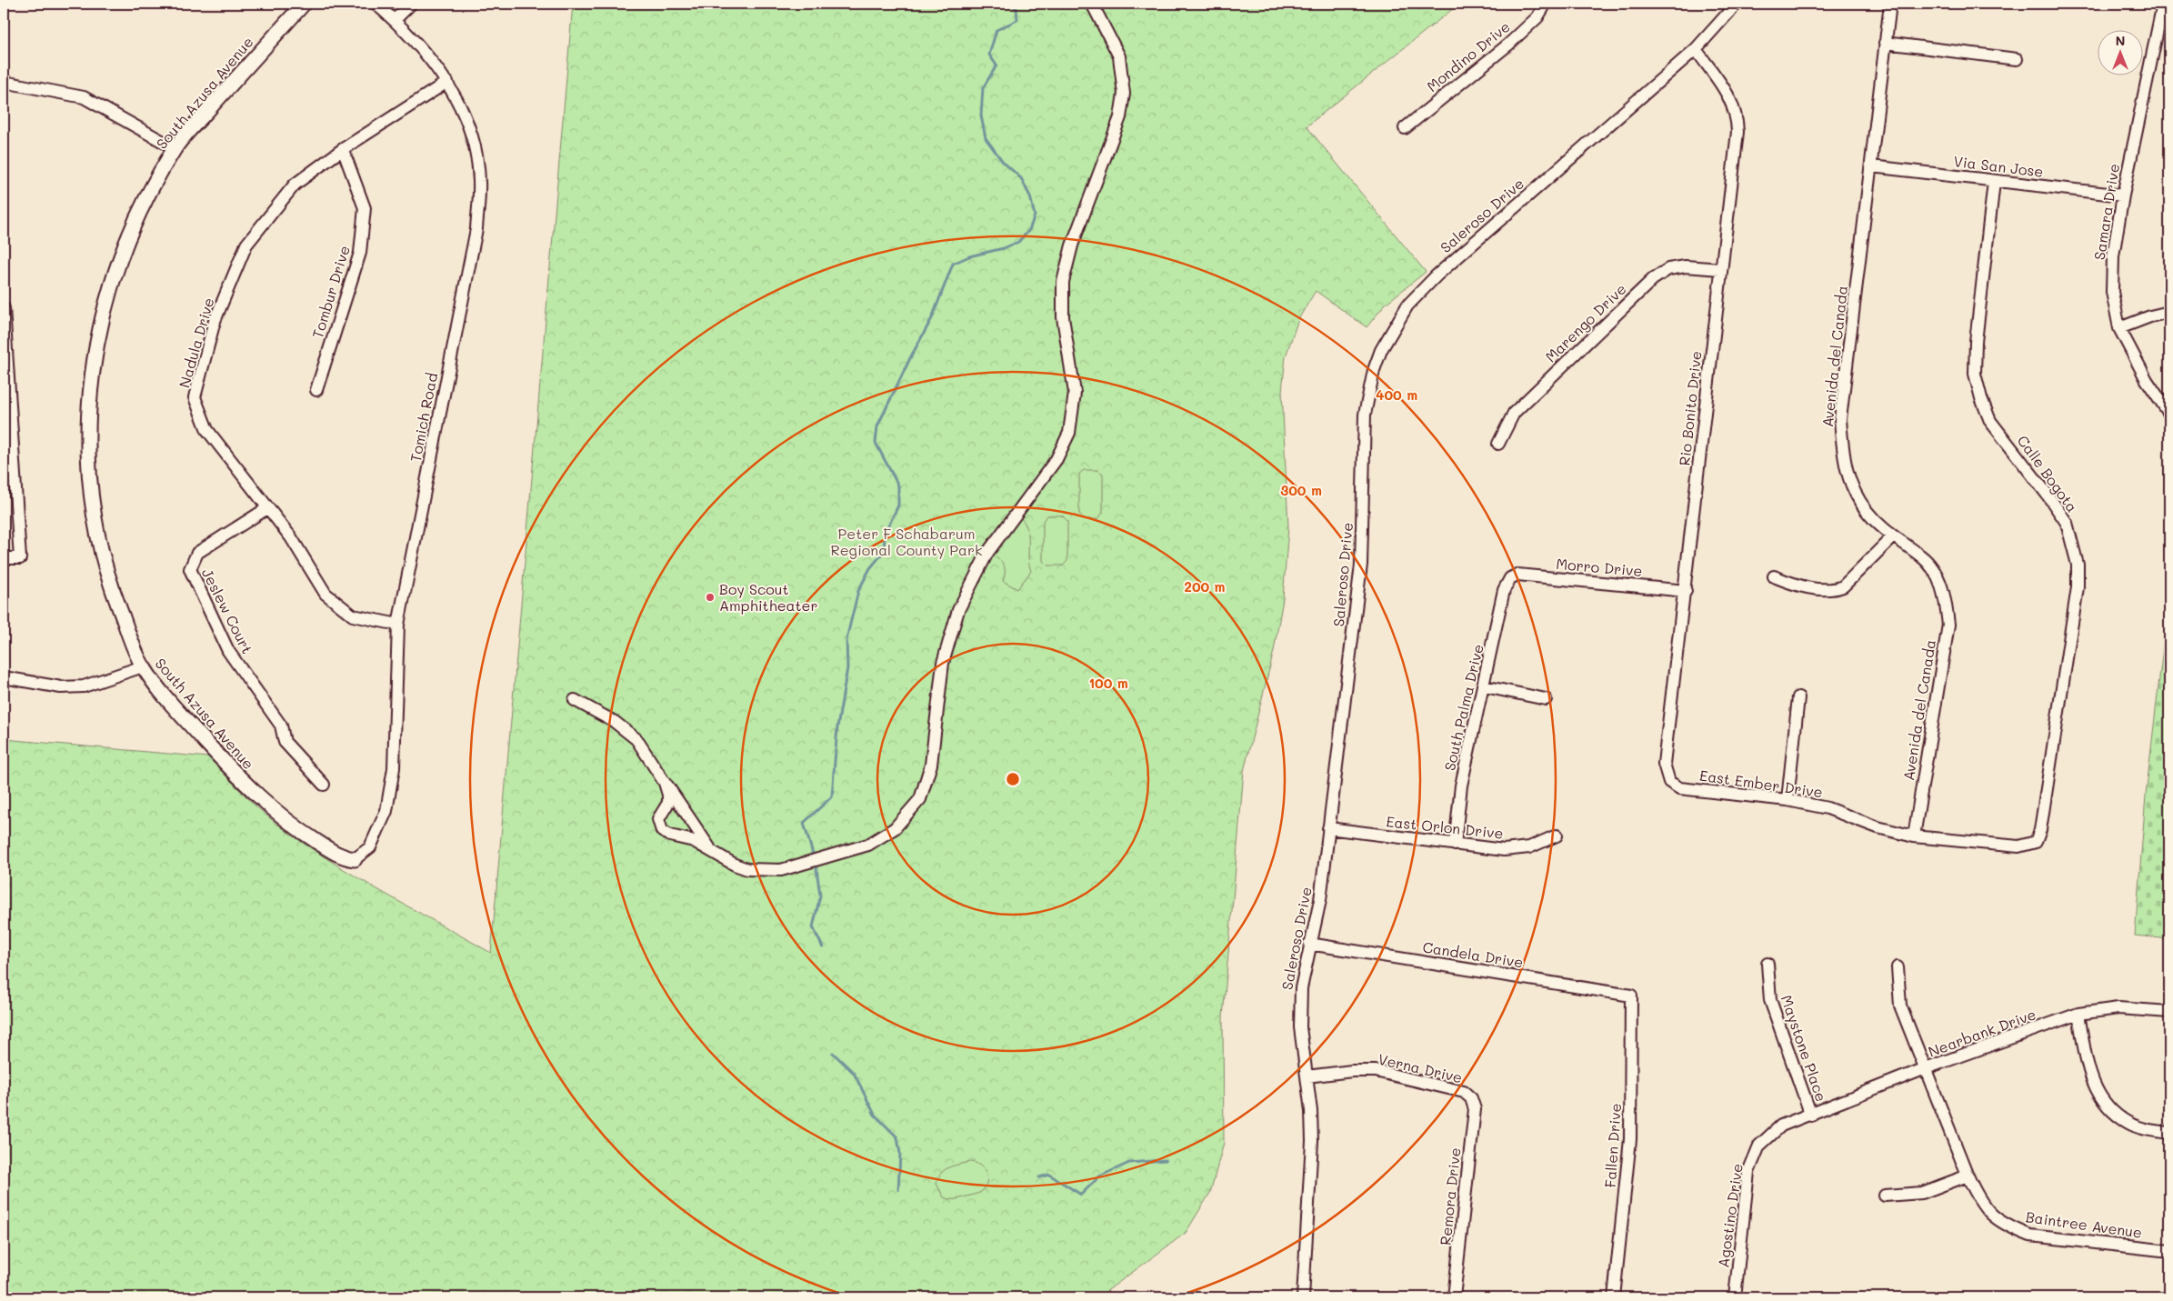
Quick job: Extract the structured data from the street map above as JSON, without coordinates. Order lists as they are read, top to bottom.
{
  "streets": {
    "street": [
      "Mondino Drive",
      "South Azusa Avenue",
      "Via San Jose",
      "Samara Drive",
      "Saleroso Drive",
      "Tombur Drive",
      "Marengo Drive",
      "Nadula Drive",
      "Avenida del Canada",
      "Rio Bonito Drive",
      "Tomich Road",
      "Calle Bogota",
      "Morro Drive",
      "Jeslew Court",
      "South Palma Drive",
      "East Ember Drive",
      "East Orlon Drive",
      "Candela Drive",
      "Nearbank Drive",
      "Maystone Place",
      "Verna Drive",
      "Fallen Drive",
      "Remora Drive",
      "Agostino Drive",
      "Baintree Avenue"
    ]
  },
  "crossings": [
    ["South Azusa Avenue", "Tomich Road"],
    ["Via San Jose", "Samara Drive"],
    ["Via San Jose", "Avenida del Canada"],
    ["Via San Jose", "Calle Bogota"],
    ["Saleroso Drive", "Rio Bonito Drive"],
    ["Saleroso Drive", "East Orlon Drive"],
    ["Saleroso Drive", "Candela Drive"],
    ["Saleroso Drive", "Verna Drive"],
    ["Tombur Drive", "Nadula Drive"],
    ["Marengo Drive", "Rio Bonito Drive"],
    ["Nadula Drive", "Tomich Road"],
    ["Nadula Drive", "Jeslew Court"],
    ["Avenida del Canada", "East Ember Drive"],
    ["Rio Bonito Drive", "Morro Drive"],
    ["Rio Bonito Drive", "East Ember Drive"],
    ["Calle Bogota", "East Ember Drive"],
    ["Morro Drive", "South Palma Drive"],
    ["South Palma Drive", "East Orlon Drive"],
    ["Candela Drive", "Fallen Drive"],
    ["Nearbank Drive", "Maystone Place"],
    ["Nearbank Drive", "Agostino Drive"],
    ["Nearbank Drive", "Baintree Avenue"],
    ["Maystone Place", "Agostino Drive"],
    ["Verna Drive", "Remora Drive"]
  ],
  "parks": ["Peter F Schabarum Regional County Park"],
  "places": ["Boy Scout Amphitheater"],
  "north": "top",
  "rings": [
    "400 m",
    "300 m",
    "200 m",
    "100 m"
  ]
}
